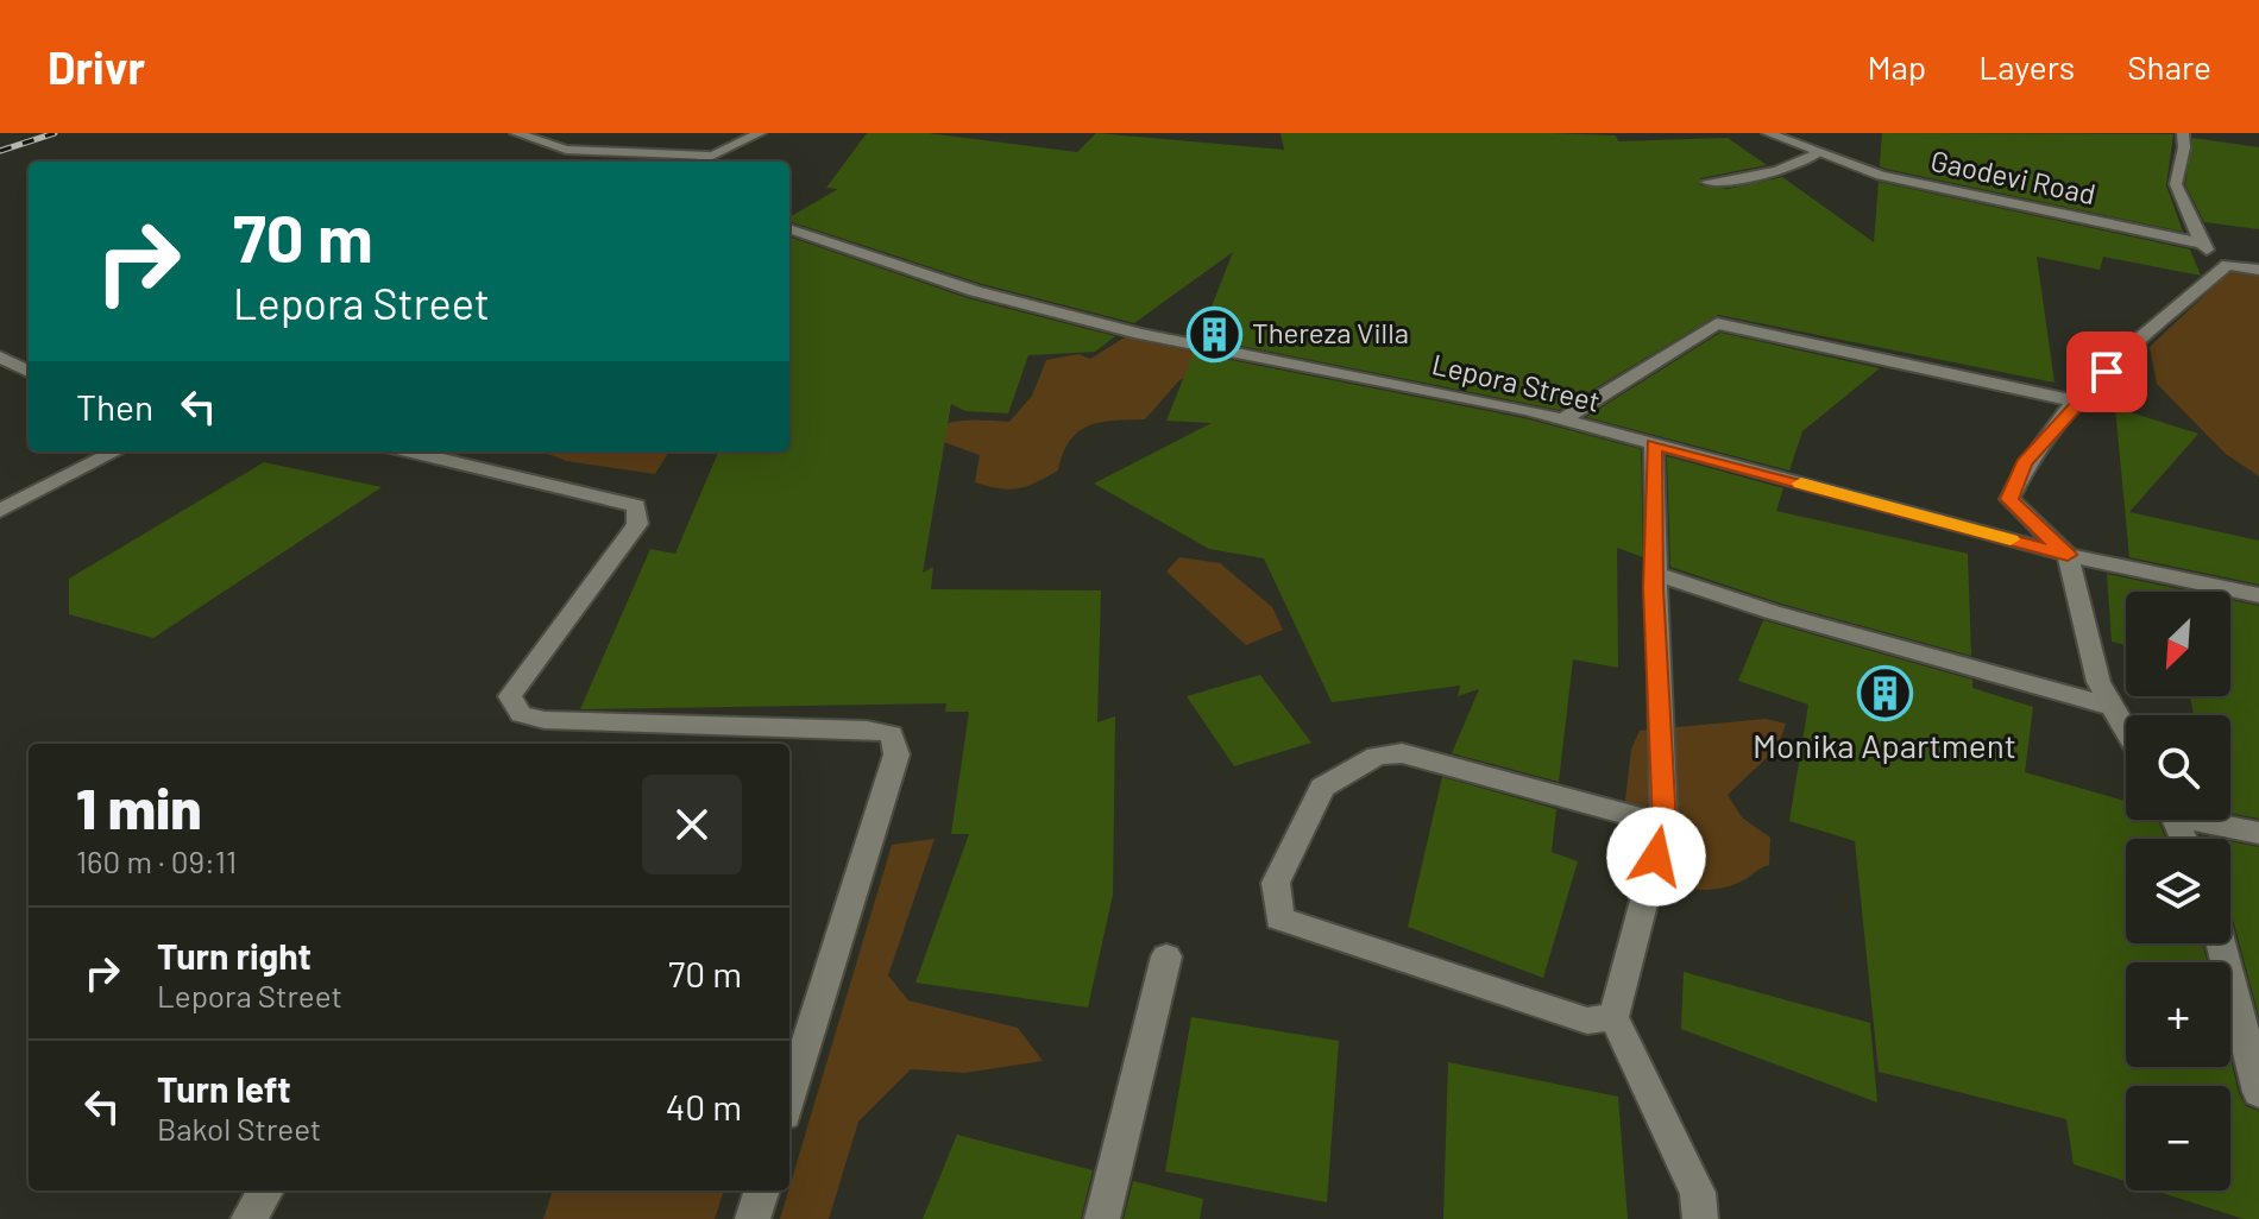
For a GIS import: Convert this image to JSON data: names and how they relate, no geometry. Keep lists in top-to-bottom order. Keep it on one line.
{"streets":{"street":["Gaodevi Road","Lepora Street"]},"places":{"building":["Thereza Villa","Monika Apartment"]},"north":"bottom left","page":{"header":"Drivr","nav":["Map","Layers","Share"],"turn":["70 m","Lepora Street"],"then":"Then","map_buttons":["+","−"],"heading":["1 min","160 m · 09:11"],"list":[{"name":"Turn right","note":"Lepora Street","value":"70 m"},{"name":"Turn left","note":"Bakol Street","value":"40 m"}]}}
